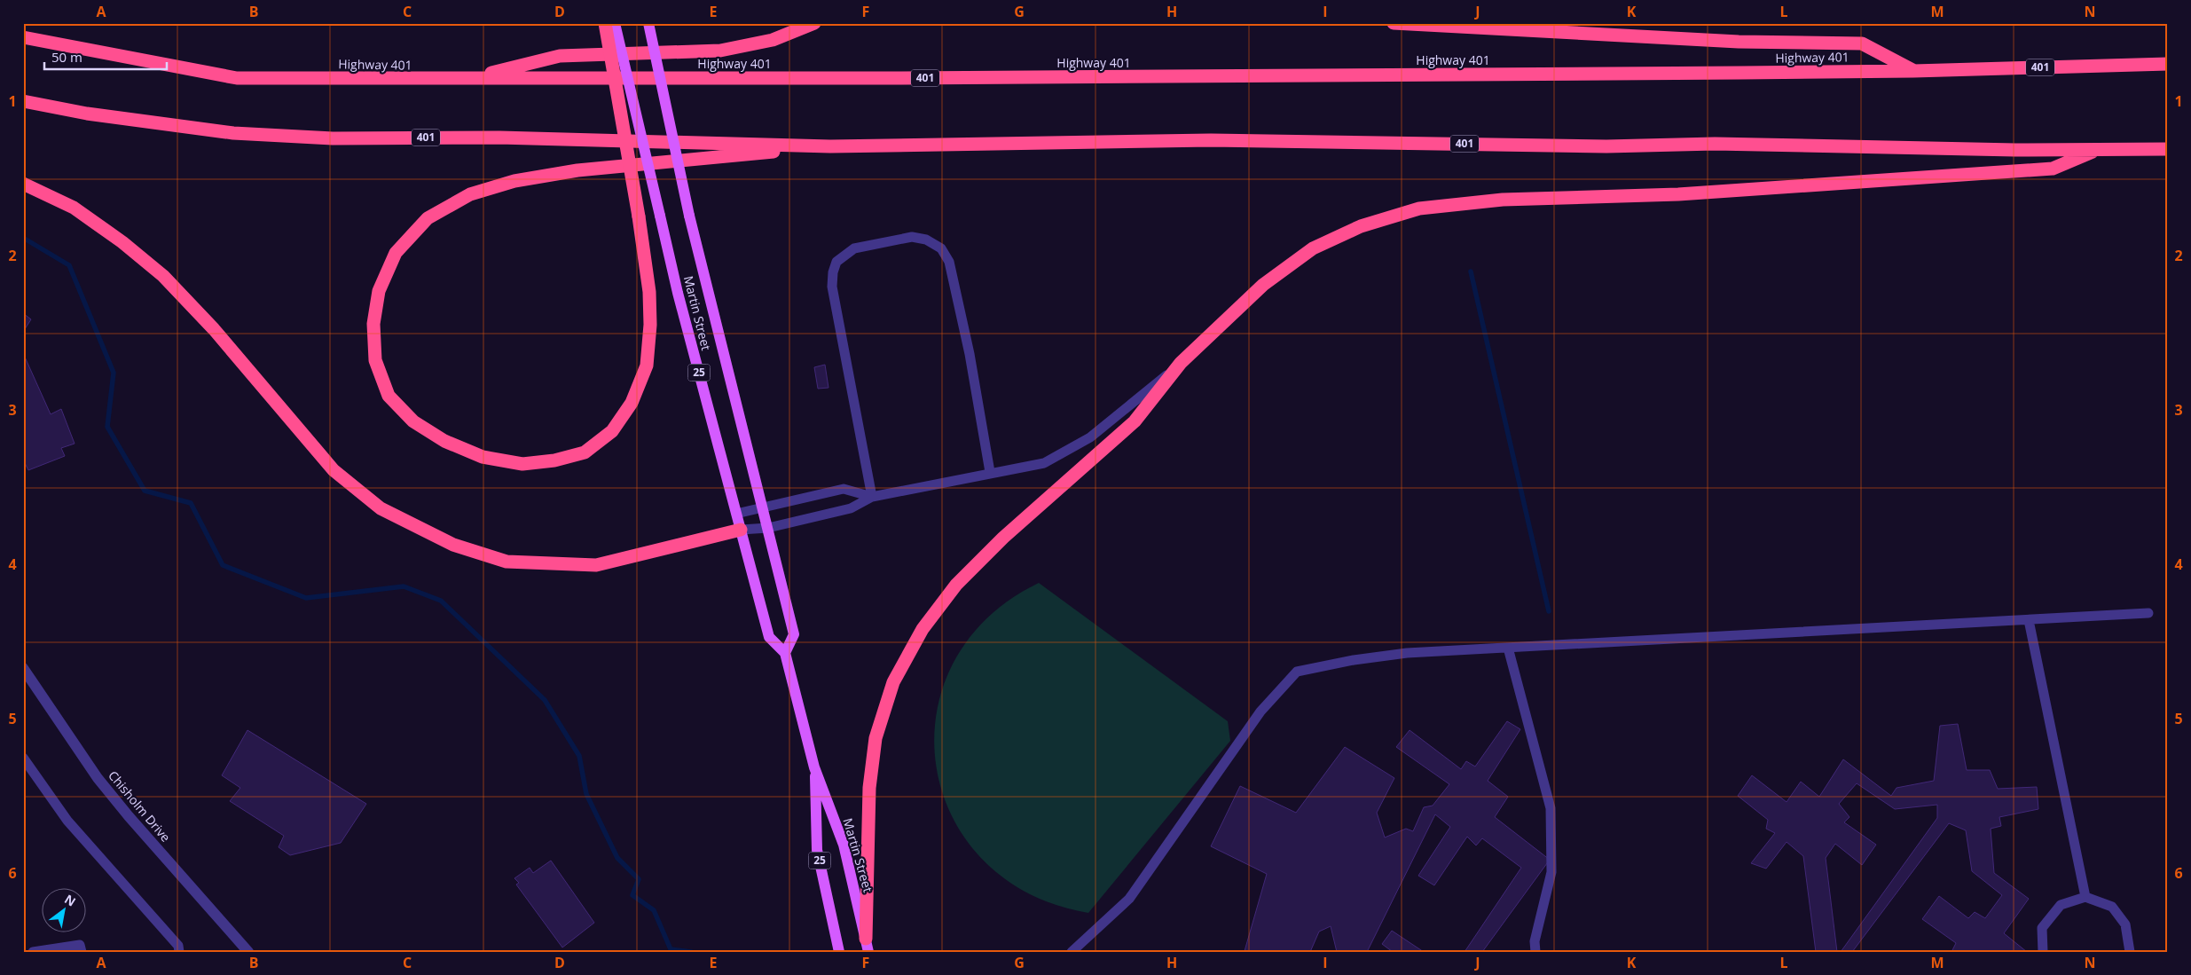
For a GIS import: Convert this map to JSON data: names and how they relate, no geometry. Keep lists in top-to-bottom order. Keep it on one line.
{"streets":{"highway":["Highway 401","401"],"main road":["Martin Street","25"],"street":["Chisholm Drive"]},"scale_bar":"50 m","north":"top right","grid":{"columns":["A","B","C","D","E","F","G","H","I","J","K","L","M","N"],"rows":["1","2","3","4","5","6"]}}
